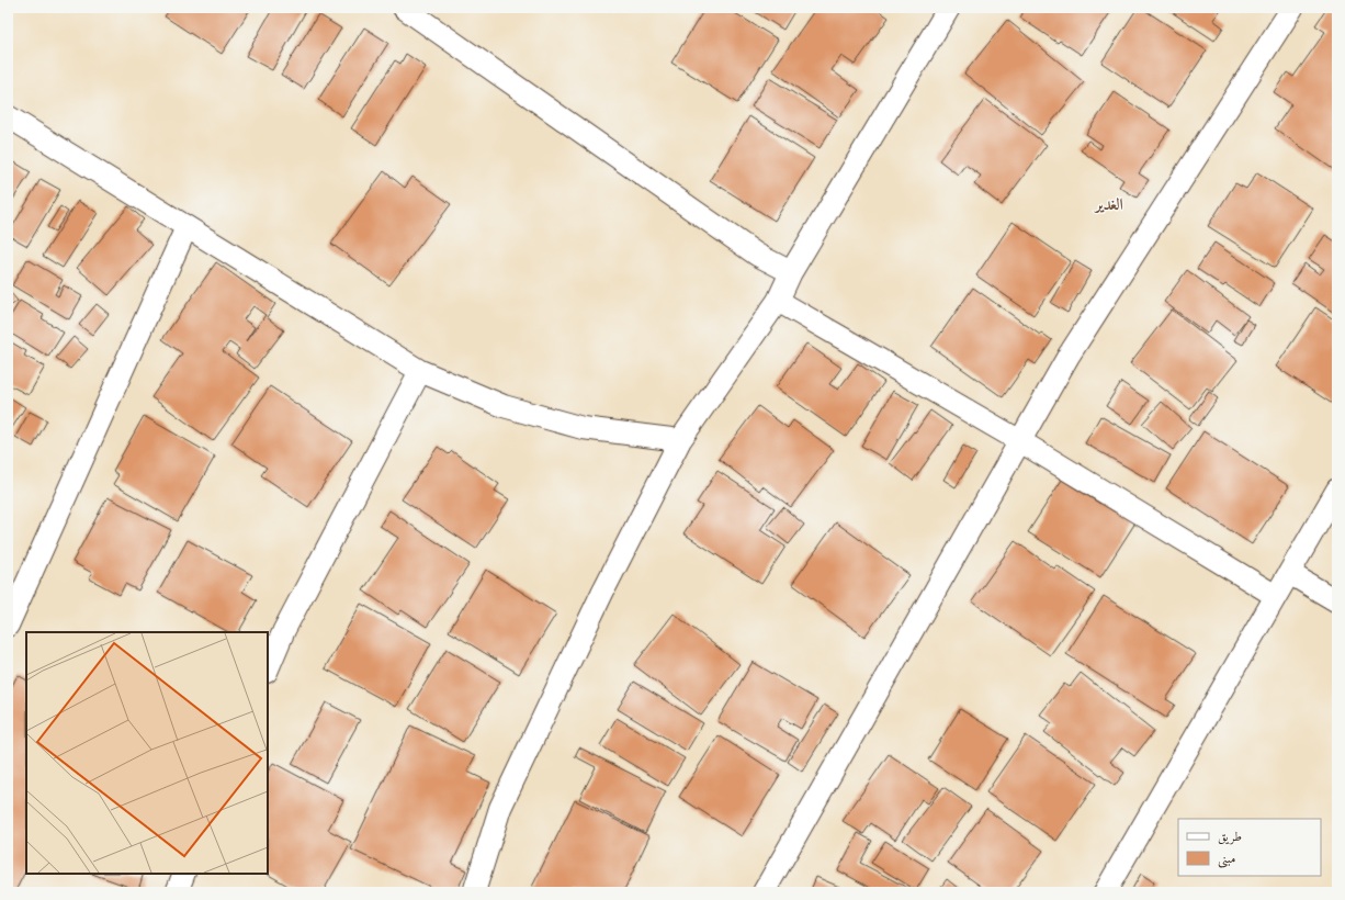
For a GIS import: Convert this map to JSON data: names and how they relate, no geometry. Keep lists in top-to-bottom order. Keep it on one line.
{"districts":["الغدير"],"legend":["طريق","مبنى"]}
